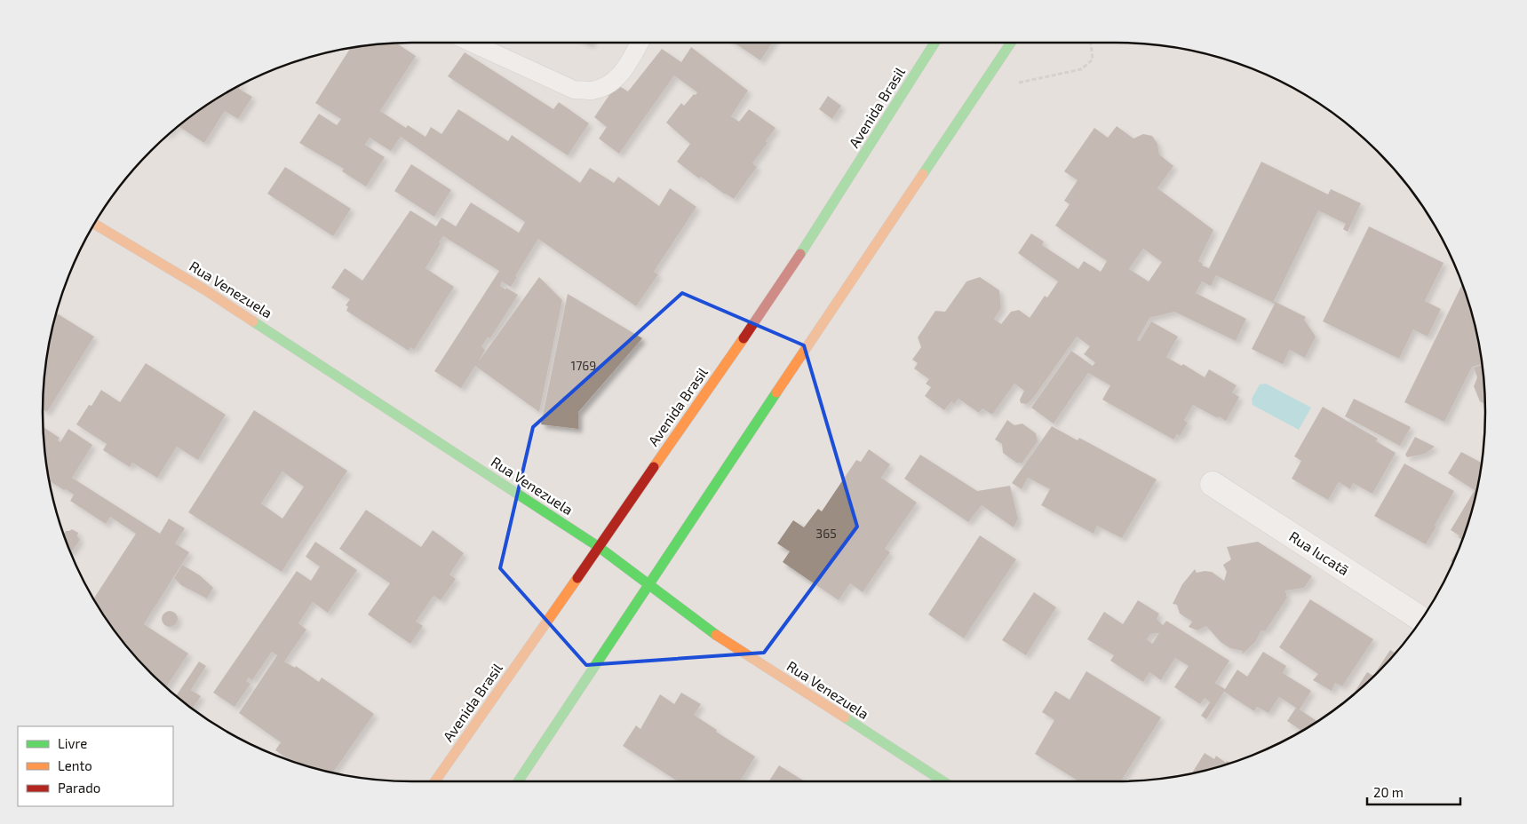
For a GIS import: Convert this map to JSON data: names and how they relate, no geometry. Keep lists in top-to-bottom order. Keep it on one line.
{"streets":{"main road":["Avenida Brasil","Rua Venezuela"],"street":["Rua Iucatã"]},"crossings":[["Avenida Brasil","Rua Venezuela"]],"house_numbers":["1769","365"],"legend":["Livre","Lento","Parado"],"scale_bar":"20 m"}
